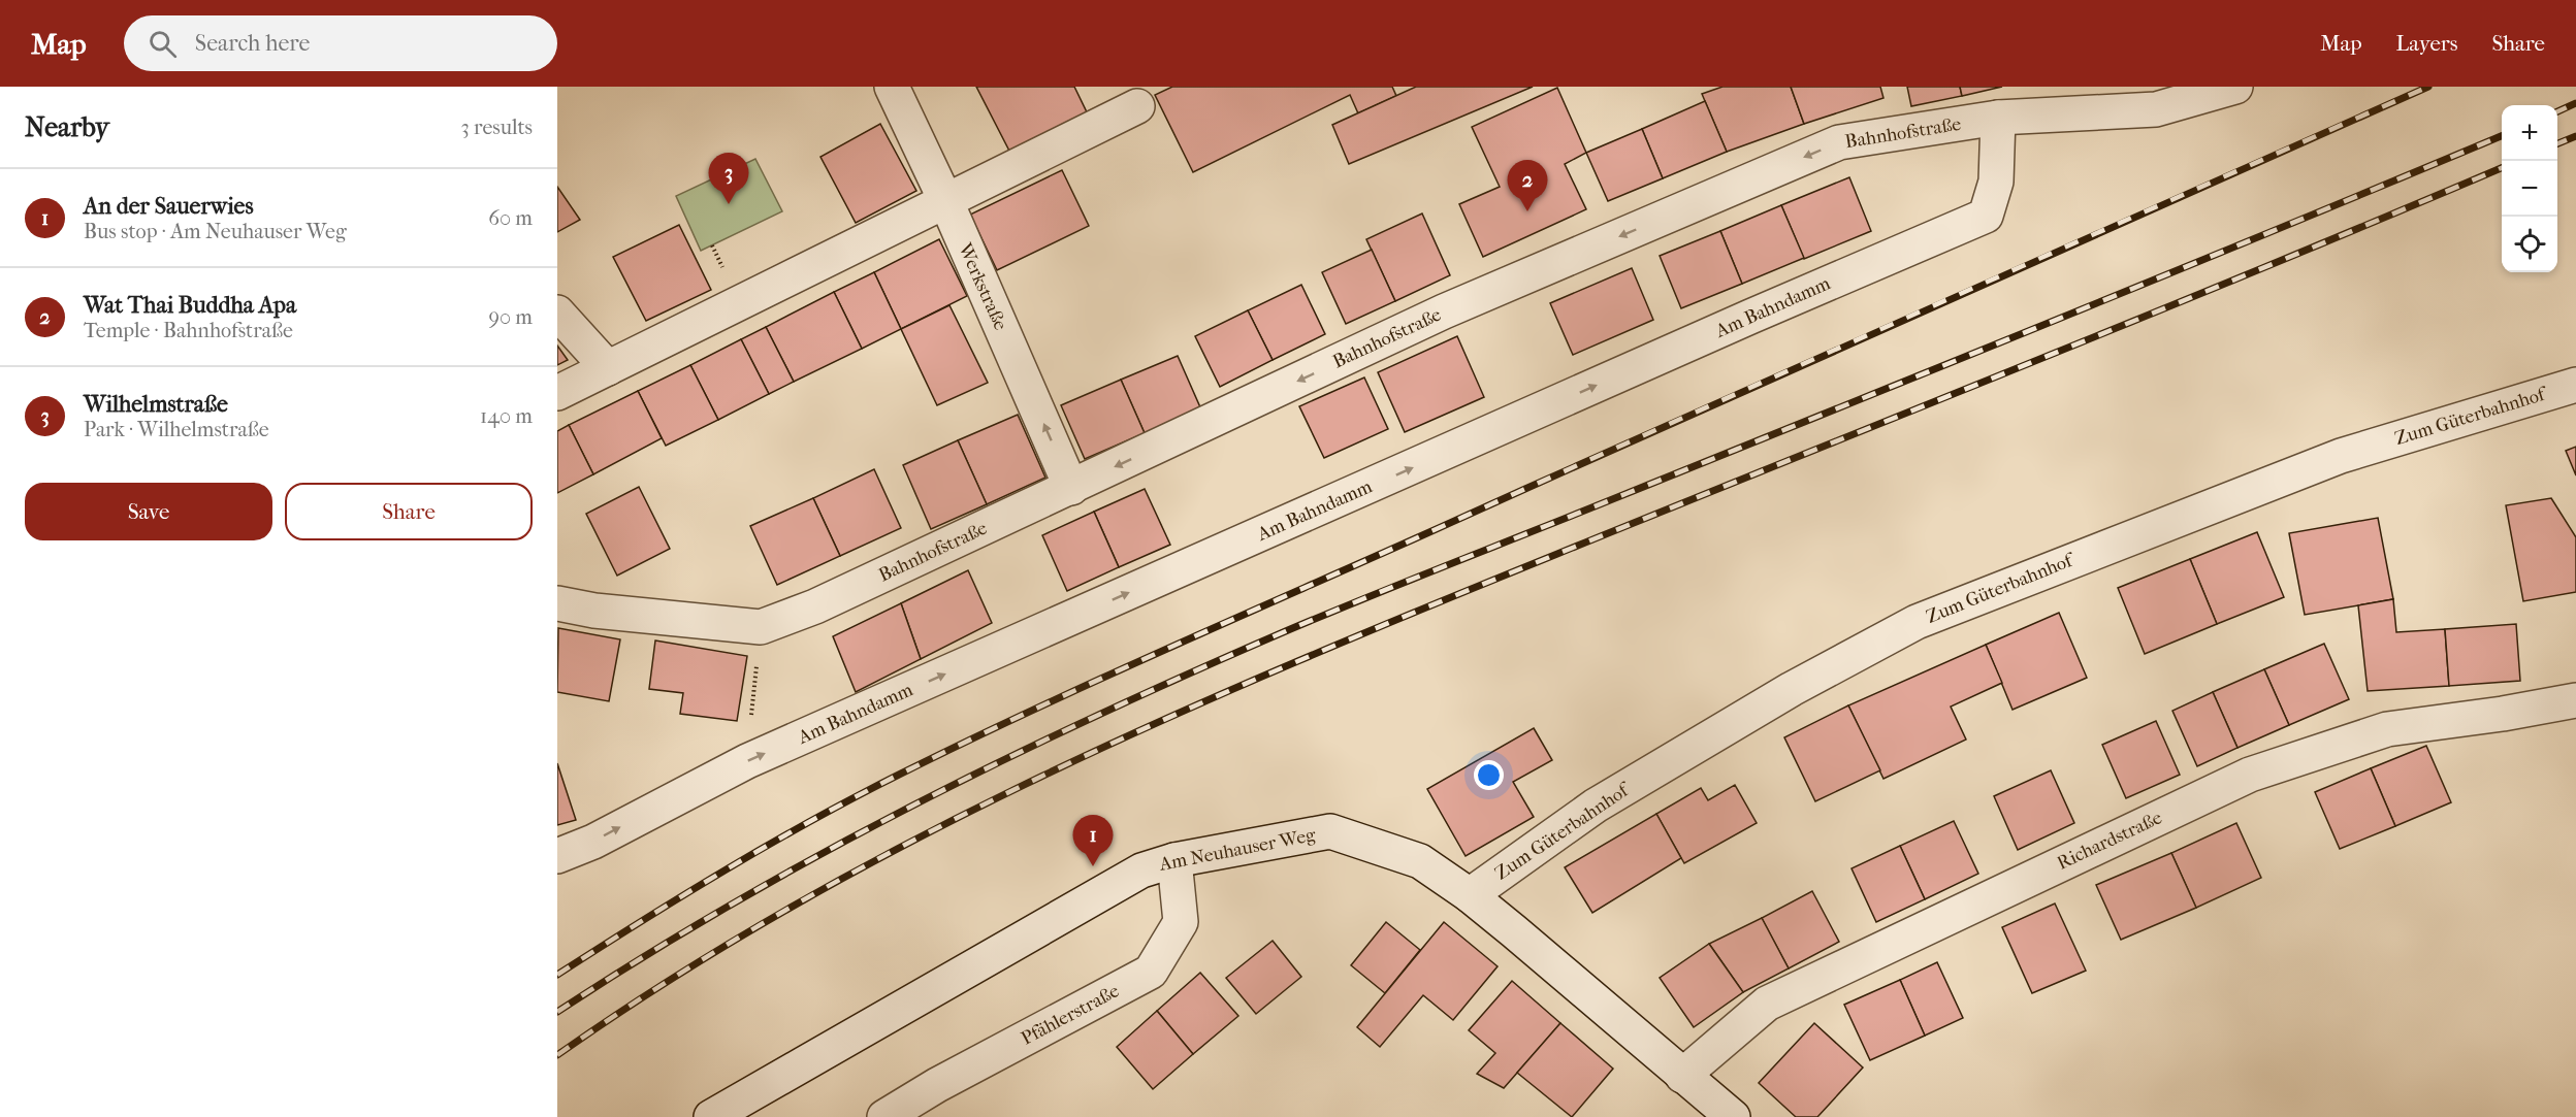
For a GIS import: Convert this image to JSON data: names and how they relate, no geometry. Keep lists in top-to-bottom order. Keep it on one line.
{"streets":{"street":["Bahnhofstraße","Werkstraße","Am Bahndamm","Zum Güterbahnhof","Richardstraße","Am Neuhauser Weg","Pfählerstraße"]},"crossings":[["Bahnhofstraße","Werkstraße"],["Bahnhofstraße","Am Bahndamm"],["Zum Güterbahnhof","Am Neuhauser Weg"],["Richardstraße","Am Neuhauser Weg"],["Am Neuhauser Weg","Pfählerstraße"]],"one_way":["Bahnhofstraße","Werkstraße","Am Bahndamm"],"page":{"header":"Map","search":"Search here","nav":["Map","Layers","Share"],"heading":["Nearby","3 results"],"map_buttons":["+","−"],"pins":["3","2","1"],"list":[{"mark":"1","name":"An der Sauerwies","note":"Bus stop · Am Neuhauser Weg","value":"60 m"},{"mark":"2","name":"Wat Thai Buddha Apa","note":"Temple · Bahnhofstraße","value":"90 m"},{"mark":"3","name":"Wilhelmstraße","note":"Park · Wilhelmstraße","value":"140 m"}],"buttons":["Save","Share"]}}
